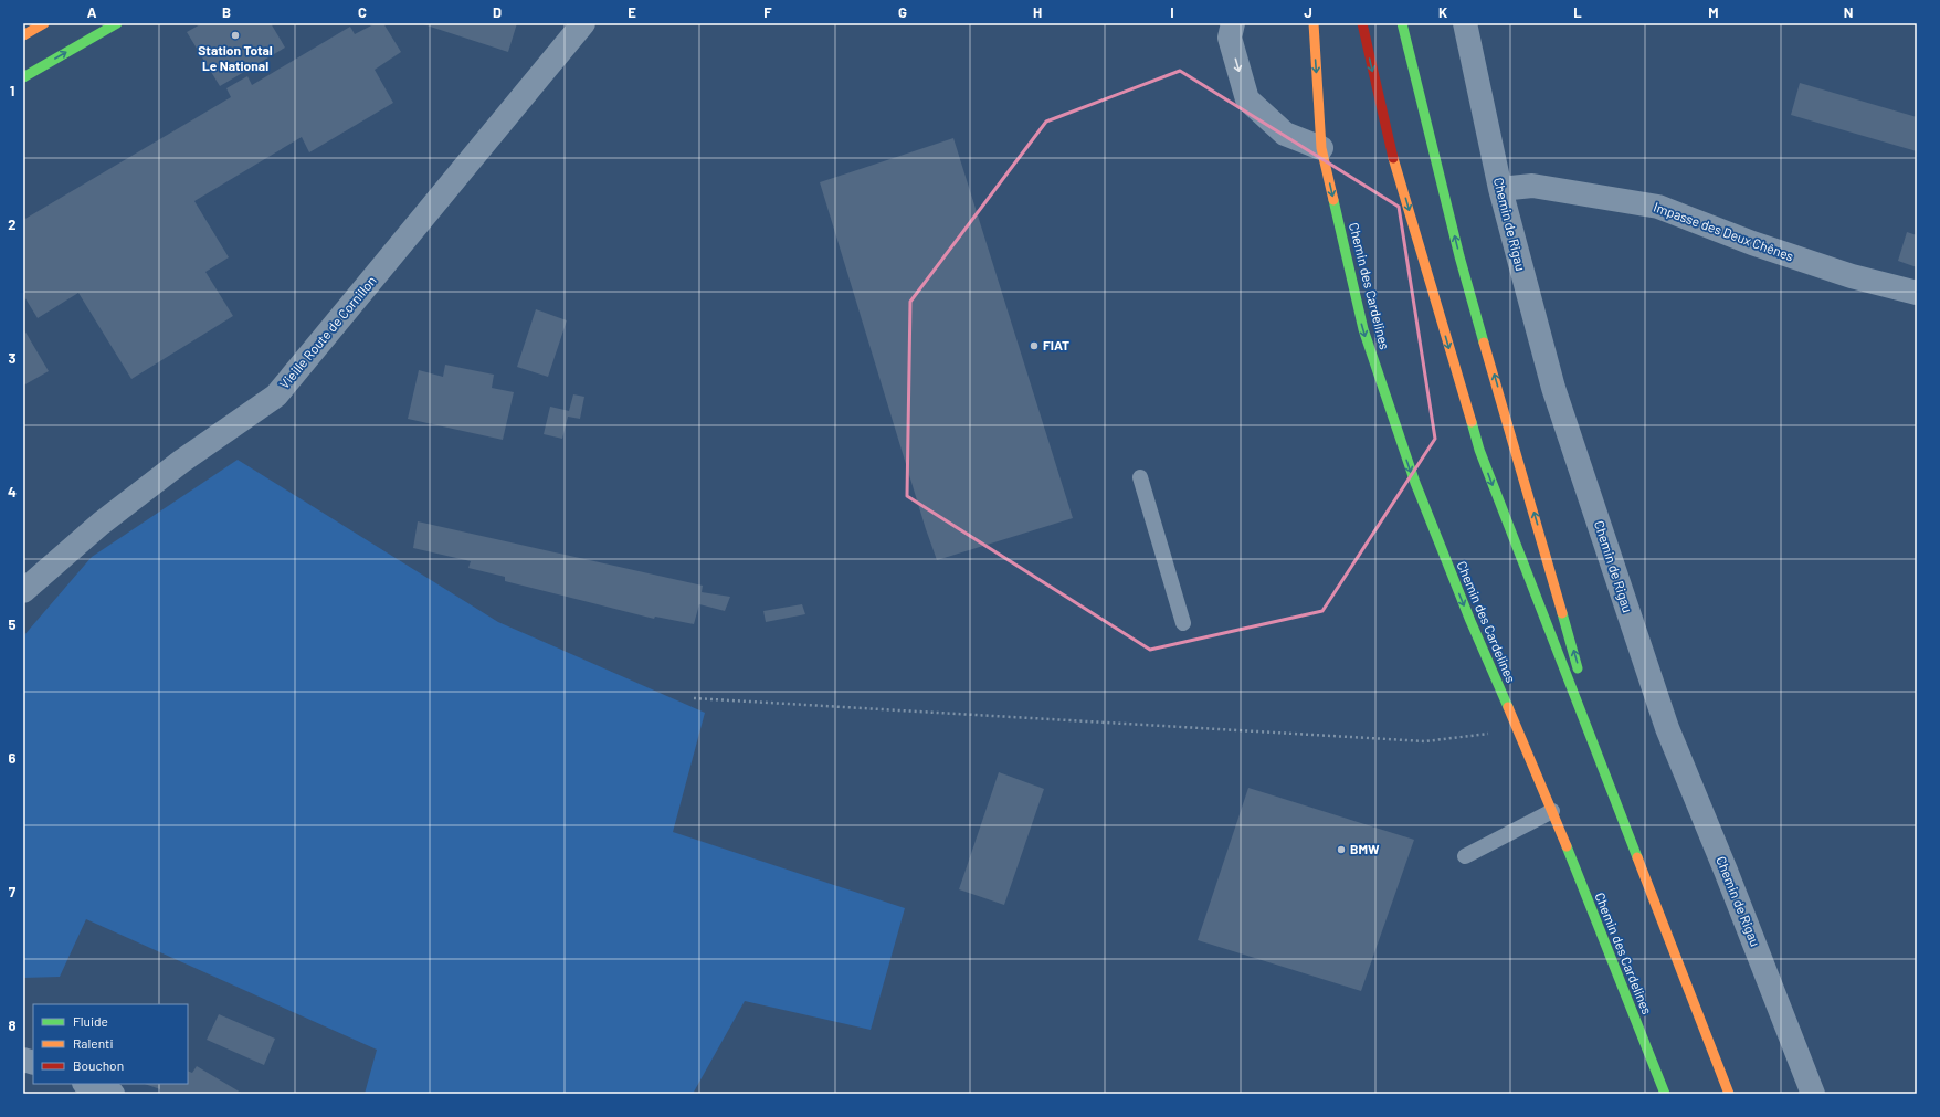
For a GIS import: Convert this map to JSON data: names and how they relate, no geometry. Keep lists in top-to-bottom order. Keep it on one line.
{"streets":{"main road":["Chemin des Cardelines"],"street":["Chemin de Rigau","Impasse des Deux Chênes","Vieille Route de Cornillon"]},"crossings":[["Chemin de Rigau","Impasse des Deux Chênes"]],"places":["Station Total Le National","FIAT","BMW"],"legend":["Fluide","Ralenti","Bouchon"],"grid":{"columns":["A","B","C","D","E","F","G","H","I","J","K","L","M","N"],"rows":["1","2","3","4","5","6","7","8"]}}
